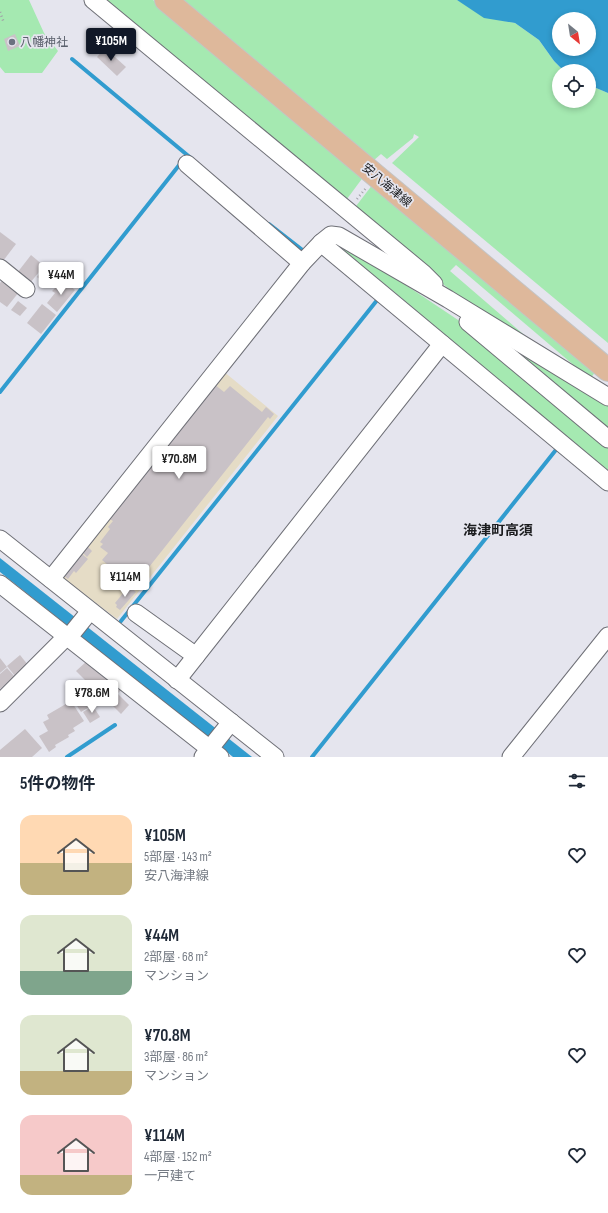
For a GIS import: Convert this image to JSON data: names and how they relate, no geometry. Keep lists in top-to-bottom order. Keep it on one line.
{"streets":{"main road":["安八海津線"]},"districts":["海津町高須"],"places":["八幡神社"],"north":"bottom right","page":{"price":["¥105M","¥44M","¥70.8M","¥114M","¥78.6M"],"heading":"5件の物件","list":[{"name":"¥105M","note":"5部屋 · 143 m² · 安八海津線"},{"name":"¥44M","note":"2部屋 · 68 m² · マンション"},{"name":"¥70.8M","note":"3部屋 · 86 m² · マンション"},{"name":"¥114M","note":"4部屋 · 152 m² · 一戸建て"}]}}
